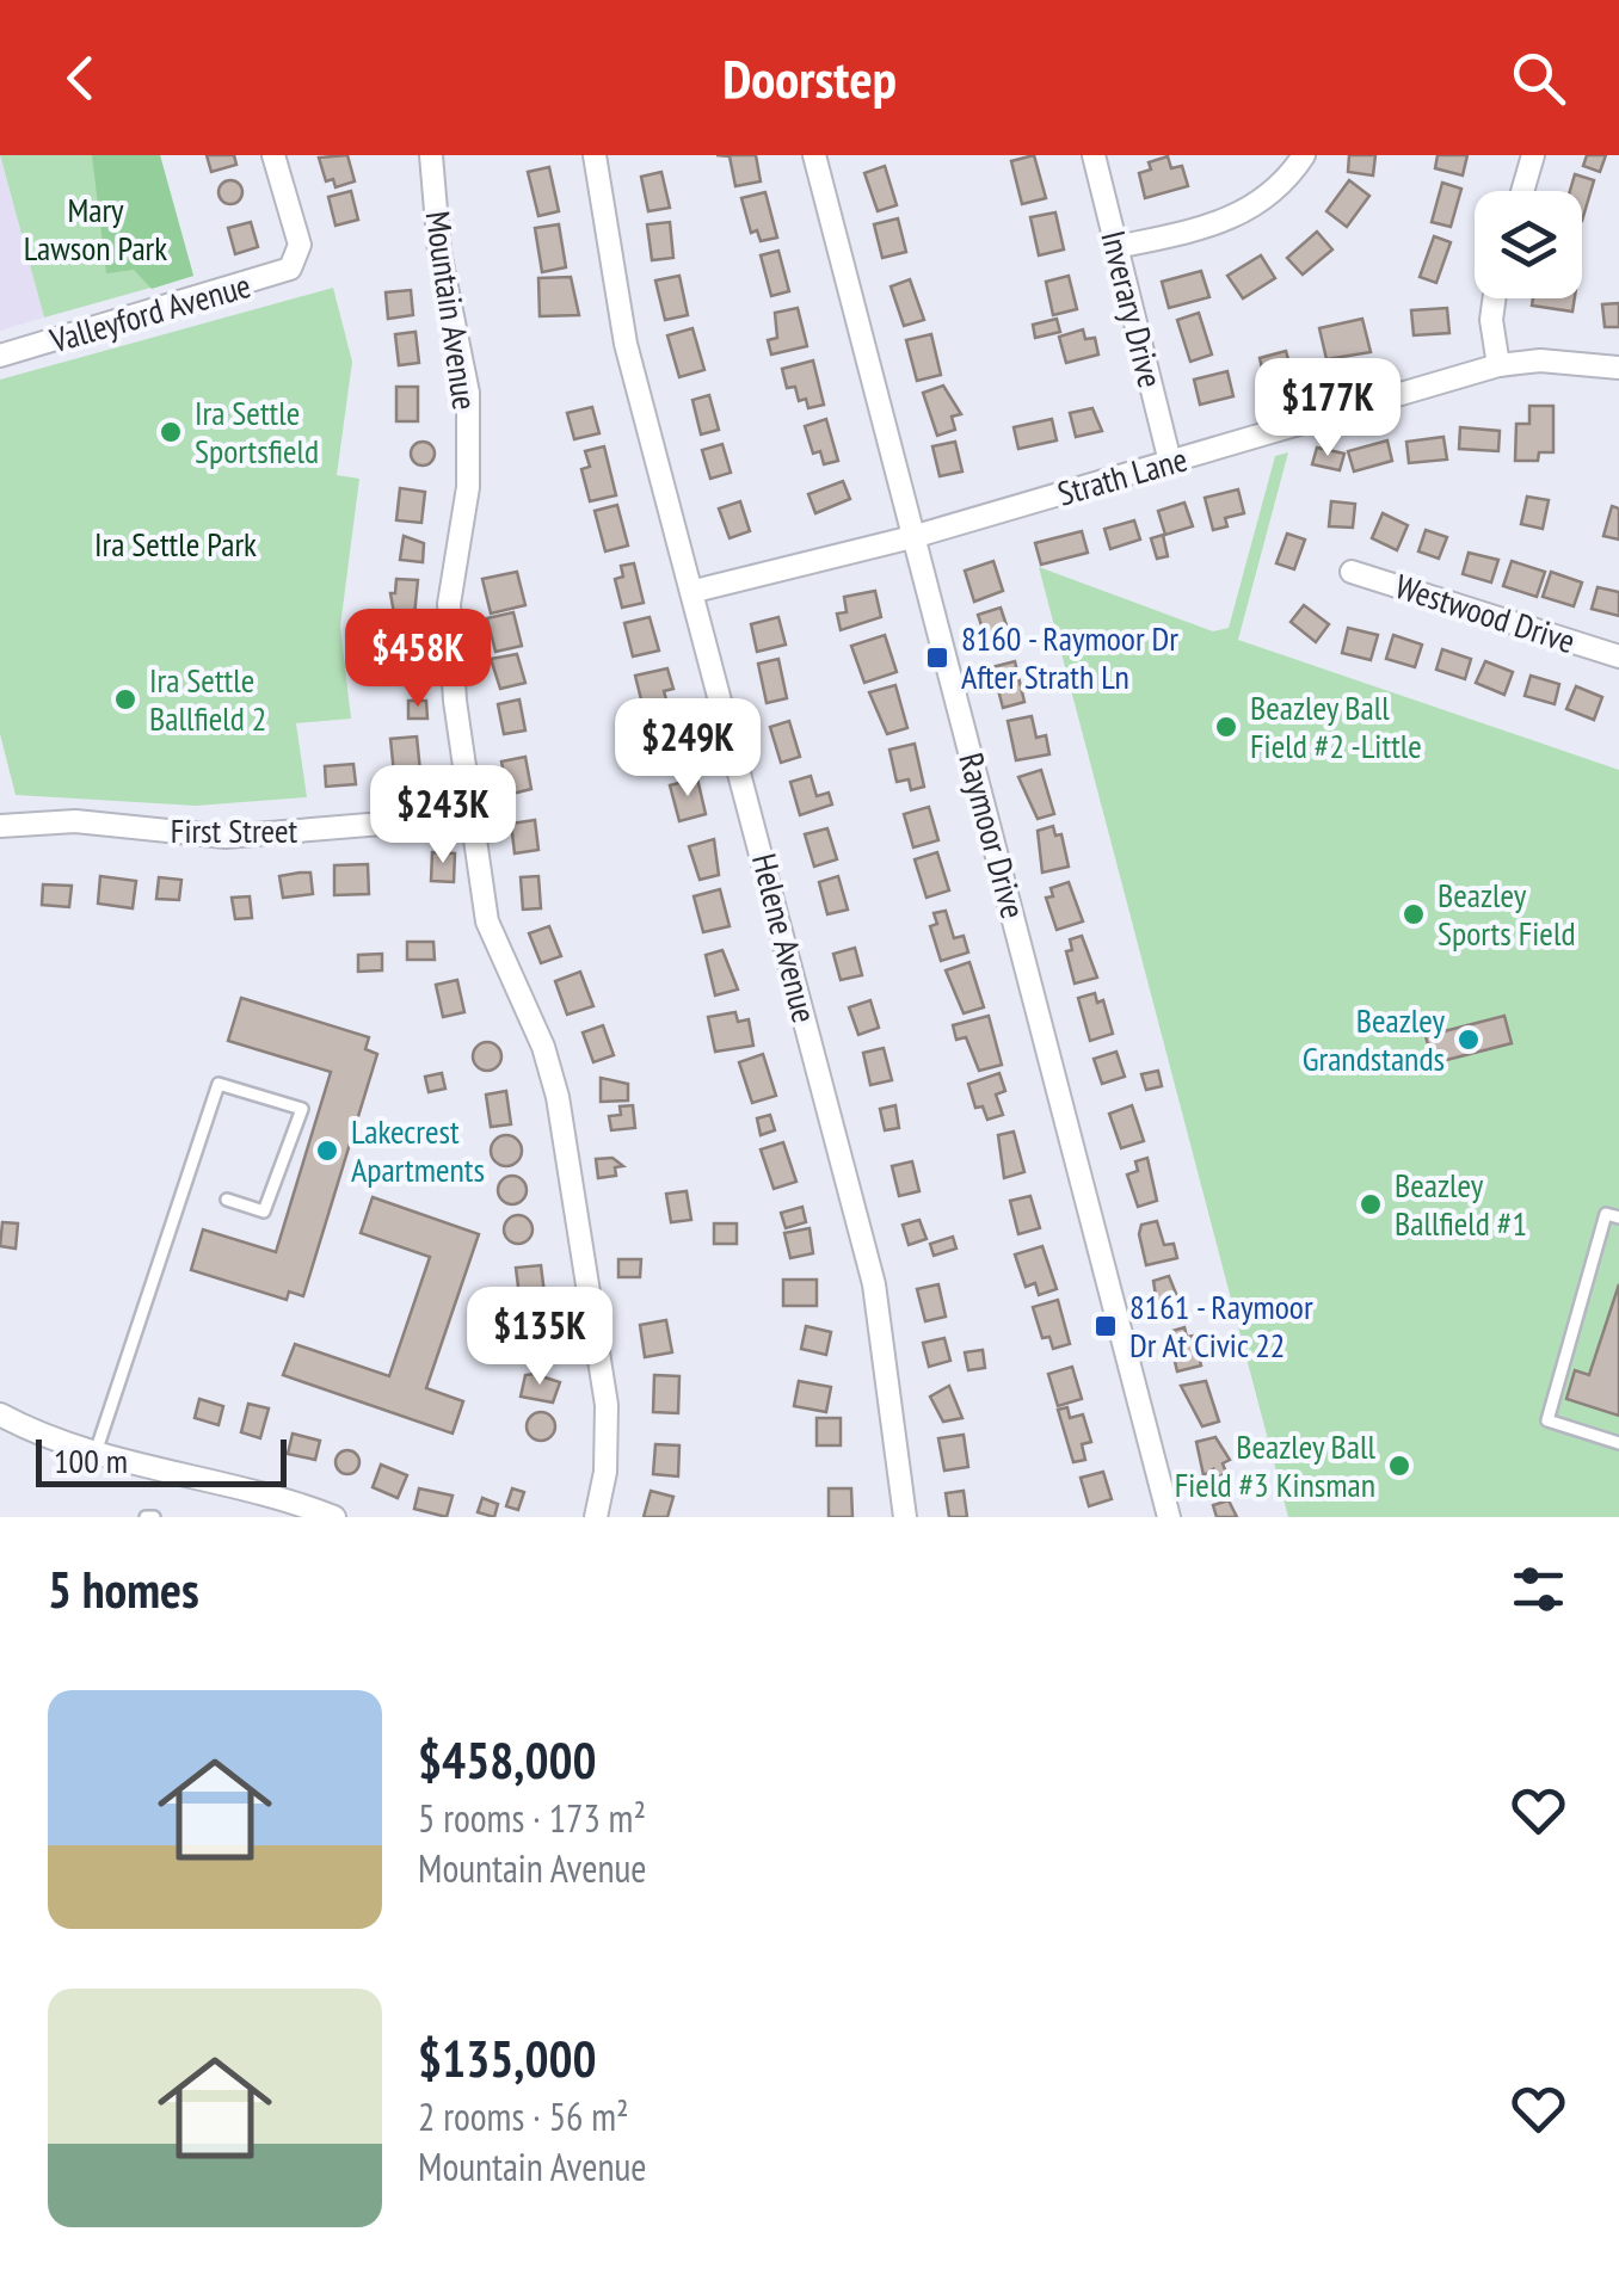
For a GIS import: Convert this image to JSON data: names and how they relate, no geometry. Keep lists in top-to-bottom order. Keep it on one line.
{"streets":{"street":["Inverary Drive","Mountain Avenue","Valleyford Avenue","Strath Lane","Westwood Drive","First Street","Raymoor Drive","Helene Avenue"]},"crossings":[["Inverary Drive","Strath Lane"],["Mountain Avenue","First Street"],["Strath Lane","Raymoor Drive"],["Strath Lane","Helene Avenue"]],"parks":["Mary Lawson Park","Ira Settle Park"],"places":{"other":["Ira Settle Sportsfield","Ira Settle Ballfield 2","Beazley Ball Field #2 -Little","Beazley Sports Field","Beazley Grandstands","Lakecrest Apartments","Beazley Ballfield #1","Beazley Ball Field #3 Kinsman"],"transit":["8160 - Raymoor Dr After Strath Ln","8161 - Raymoor Dr At Civic 22"]},"scale_bar":"100 m","page":{"header":"Doorstep","price":["$177K","$458K","$249K","$243K","$135K"],"scale":"100 m","heading":"5 homes","list":[{"name":"$458,000","note":"5 rooms · 173 m² · Mountain Avenue"},{"name":"$135,000","note":"2 rooms · 56 m² · Mountain Avenue"}]}}
